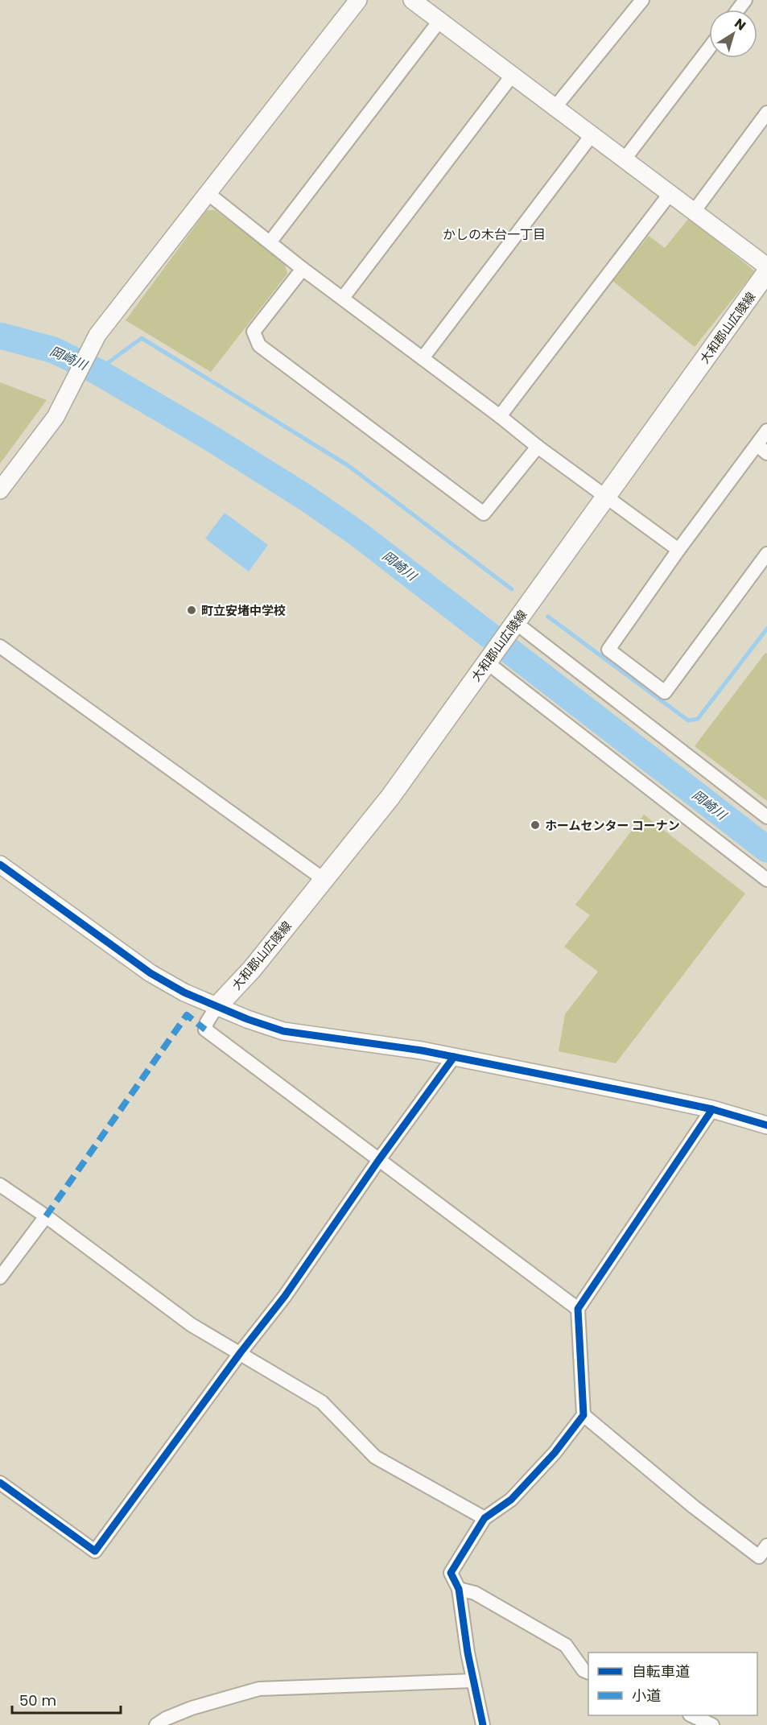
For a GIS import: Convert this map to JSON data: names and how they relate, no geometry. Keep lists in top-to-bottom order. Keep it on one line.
{"streets":{"main road":["大和郡山広陵線"]},"districts":["かしの木台一丁目"],"water":["岡崎川"],"places":["町立安堵中学校","ホームセンター コーナン"],"legend":["自転車道","小道"],"scale_bar":"50 m","north":"top right"}
